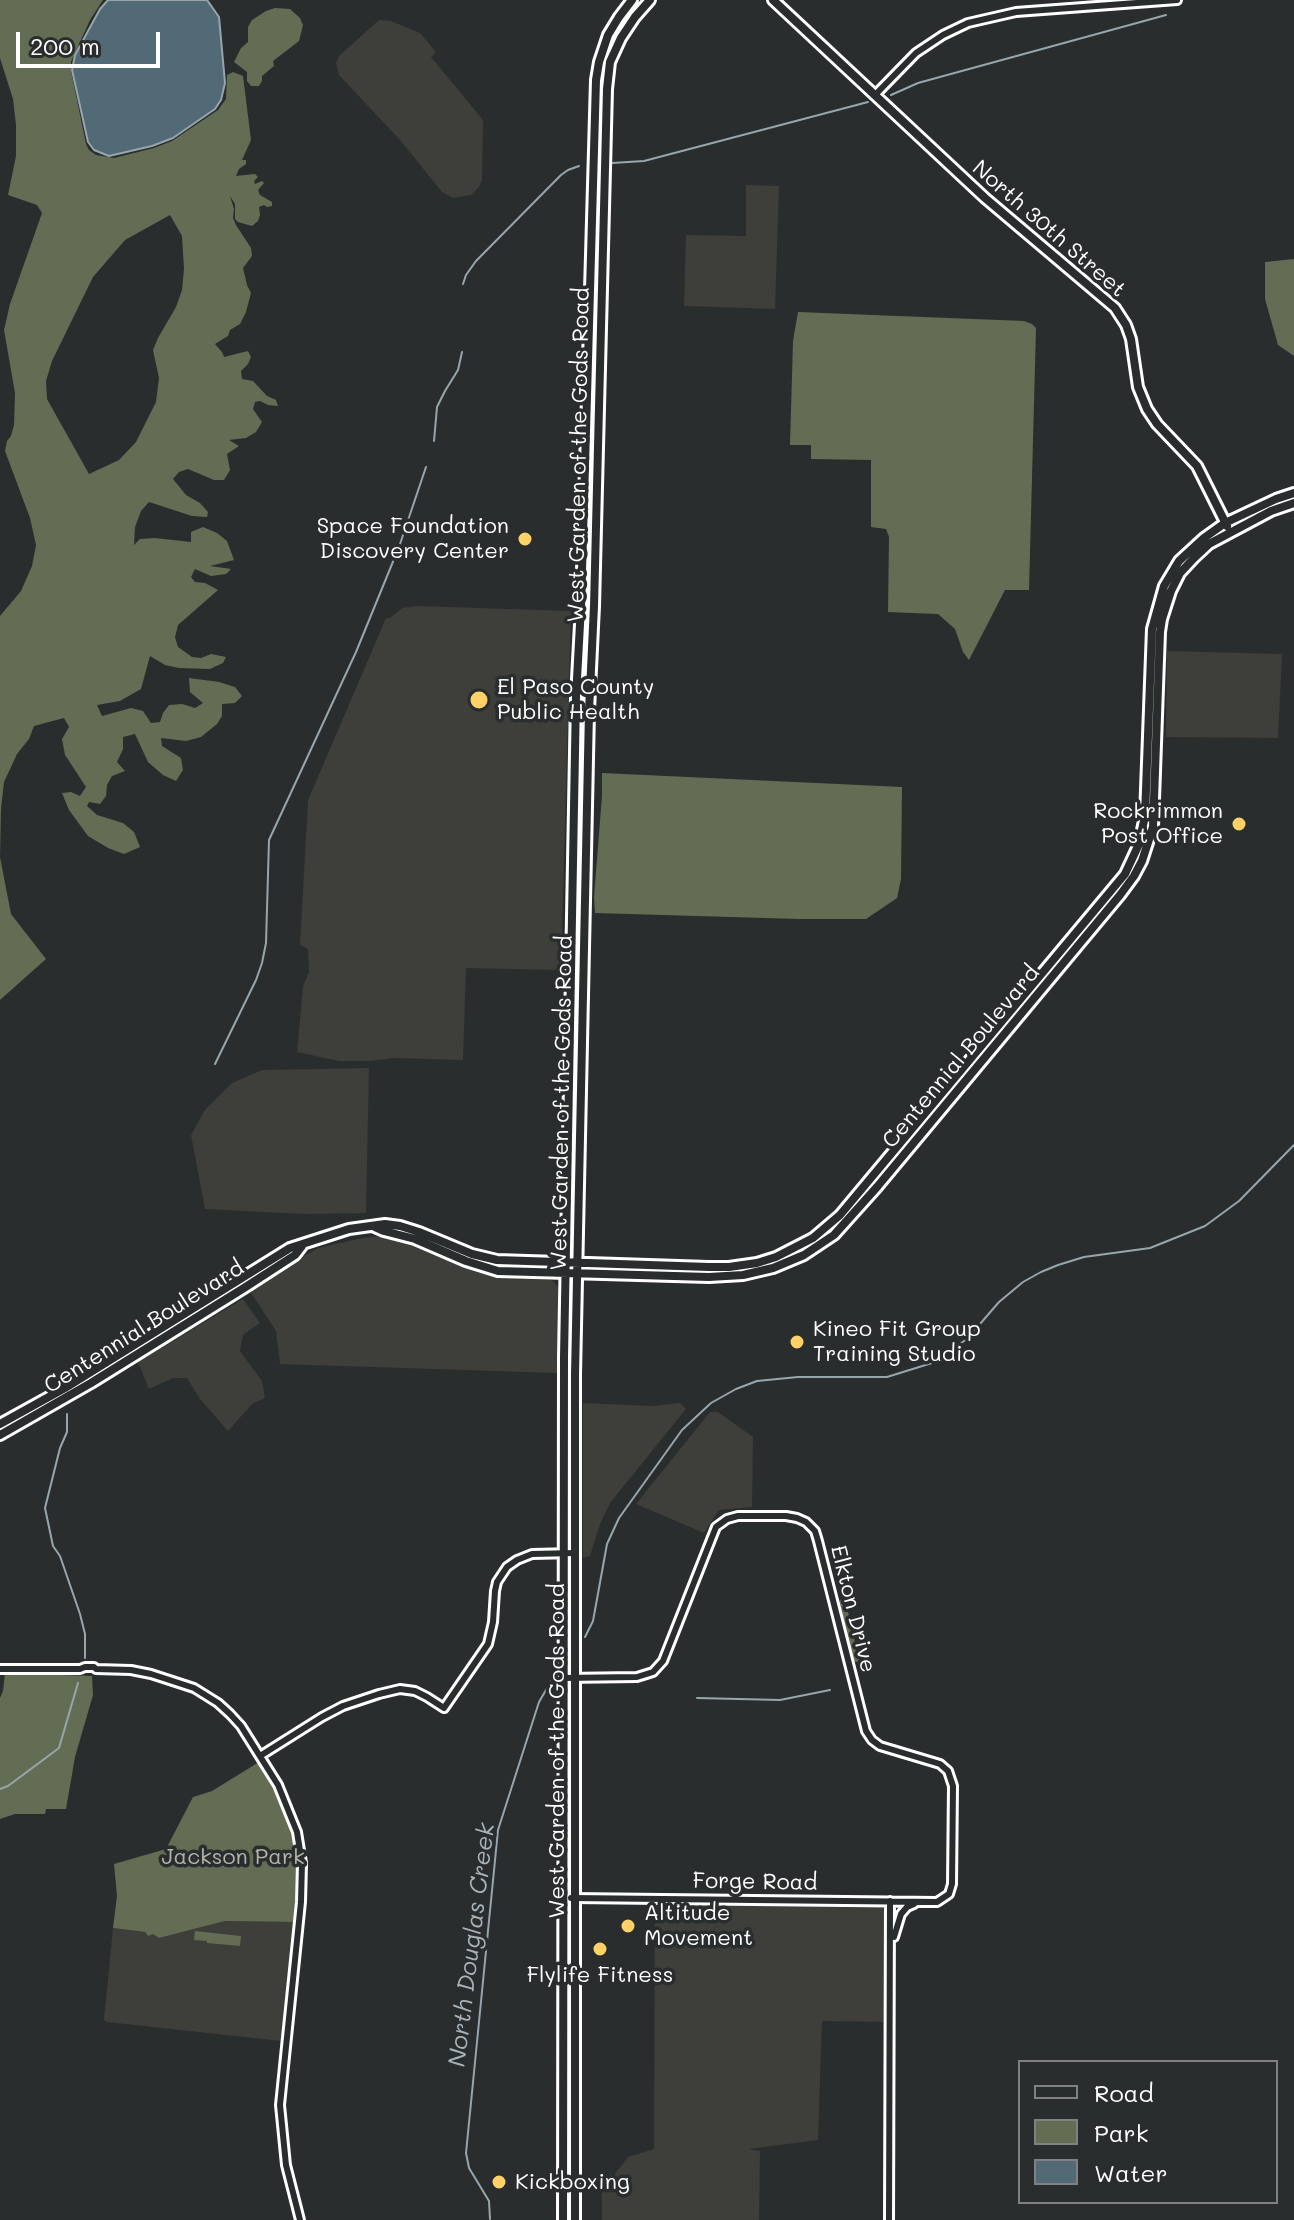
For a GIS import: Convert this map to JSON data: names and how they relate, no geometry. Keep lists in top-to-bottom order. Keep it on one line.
{"streets":{"main road":["North 30th Street","West Garden of the Gods Road","Centennial Boulevard"],"street":["Elkton Drive","Forge Road"]},"crossings":[["North 30th Street","Centennial Boulevard"],["West Garden of the Gods Road","Centennial Boulevard"],["West Garden of the Gods Road","Elkton Drive"],["West Garden of the Gods Road","Forge Road"],["Elkton Drive","Forge Road"]],"water":["North Douglas Creek"],"parks":["Jackson Park"],"places":["Space Foundation Discovery Center","El Paso County Public Health","Rockrimmon Post Office","Kineo Fit Group Training Studio","Altitude Movement","Flylife Fitness","Kickboxing"],"legend":["Road","Park","Water"],"scale_bar":"200 m"}
